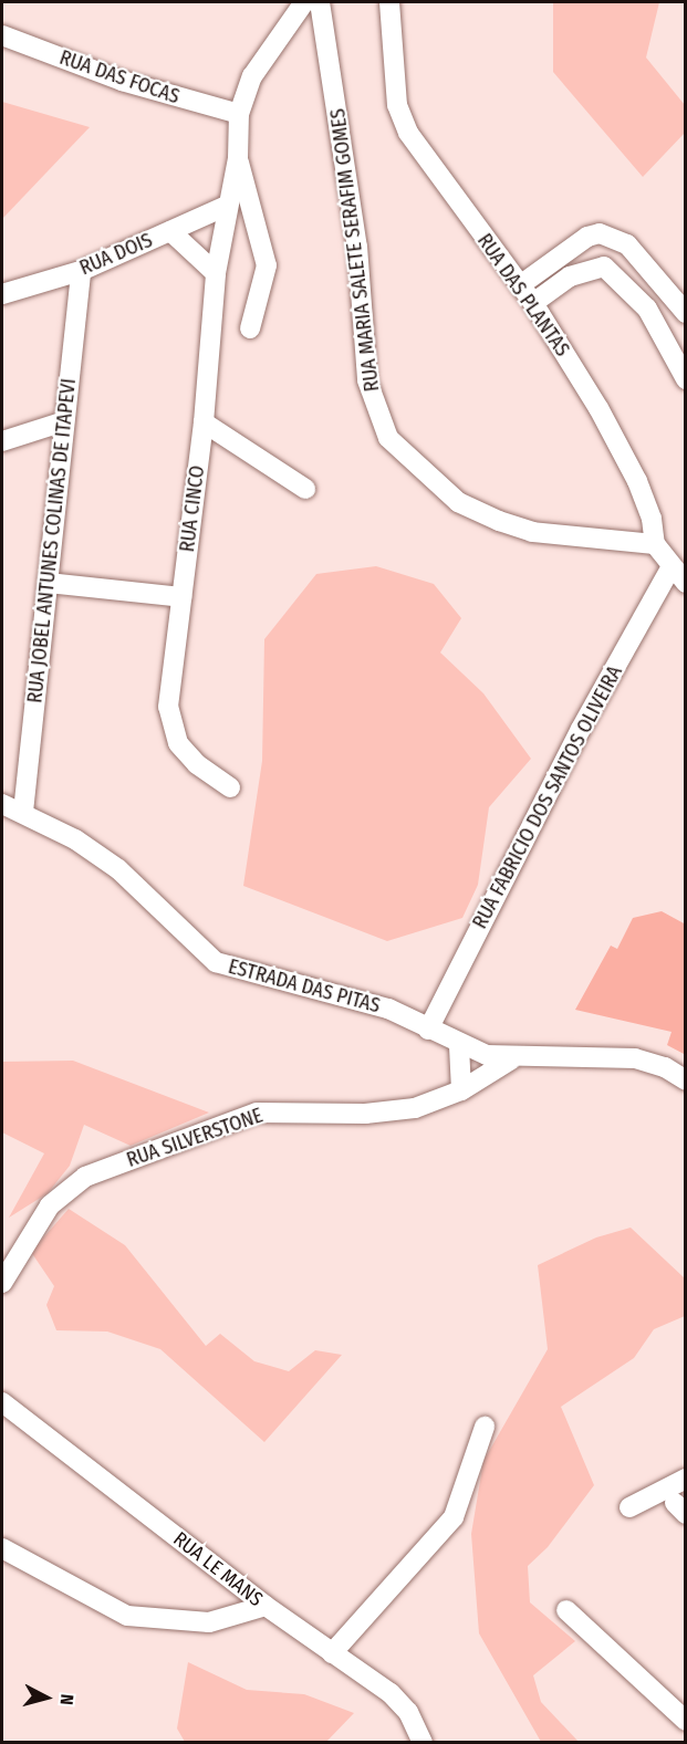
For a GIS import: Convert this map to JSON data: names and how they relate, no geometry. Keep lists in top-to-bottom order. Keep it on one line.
{"streets":{"street":["RUA DAS FOCAS","RUA MARIA SALETE SERAFIM GOMES","RUA DOIS","RUA DAS PLANTAS","RUA CINCO","RUA JOBEL ANTUNES COLINAS DE ITAPEVI","RUA FABRICIO DOS SANTOS OLIVEIRA","ESTRADA DAS PITAS","RUA SILVERSTONE","RUA LE MANS"]},"crossings":[["RUA MARIA SALETE SERAFIM GOMES","RUA DAS PLANTAS"],["RUA DOIS","RUA CINCO"],["RUA DOIS","RUA JOBEL ANTUNES COLINAS DE ITAPEVI"],["RUA DAS PLANTAS","RUA FABRICIO DOS SANTOS OLIVEIRA"],["RUA JOBEL ANTUNES COLINAS DE ITAPEVI","ESTRADA DAS PITAS"],["RUA FABRICIO DOS SANTOS OLIVEIRA","ESTRADA DAS PITAS"],["ESTRADA DAS PITAS","RUA SILVERSTONE"]],"north":"right"}
